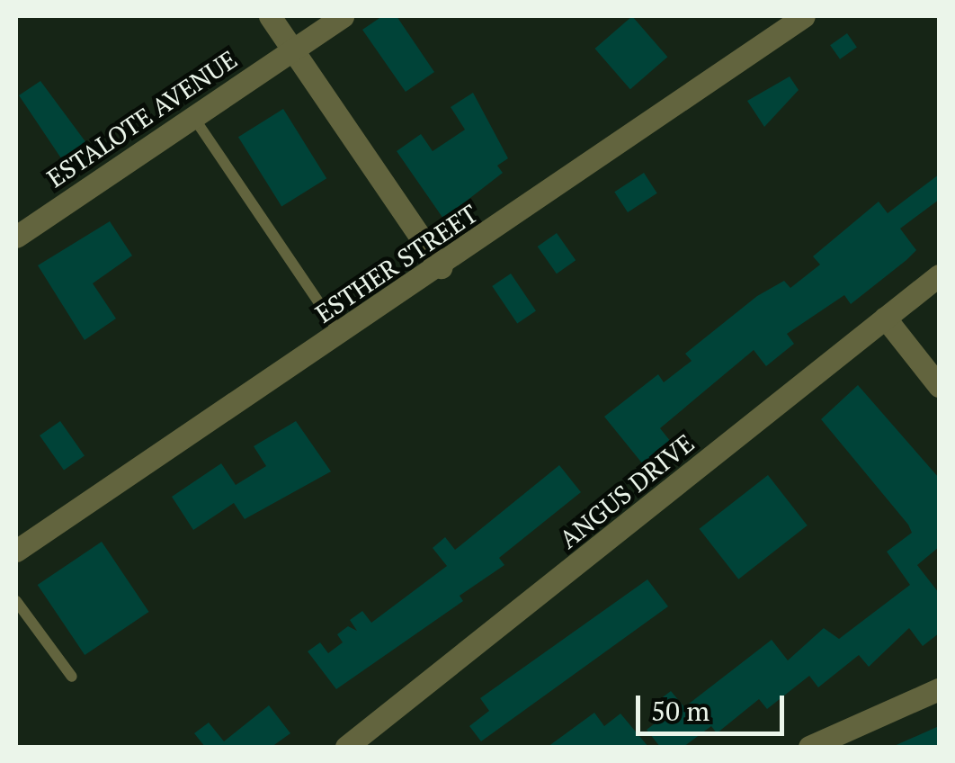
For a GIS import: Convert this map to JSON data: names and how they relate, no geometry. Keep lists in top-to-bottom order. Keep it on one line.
{"streets":{"street":["ESTALOTE AVENUE","ESTHER STREET","ANGUS DRIVE"]},"scale_bar":"50 m"}
